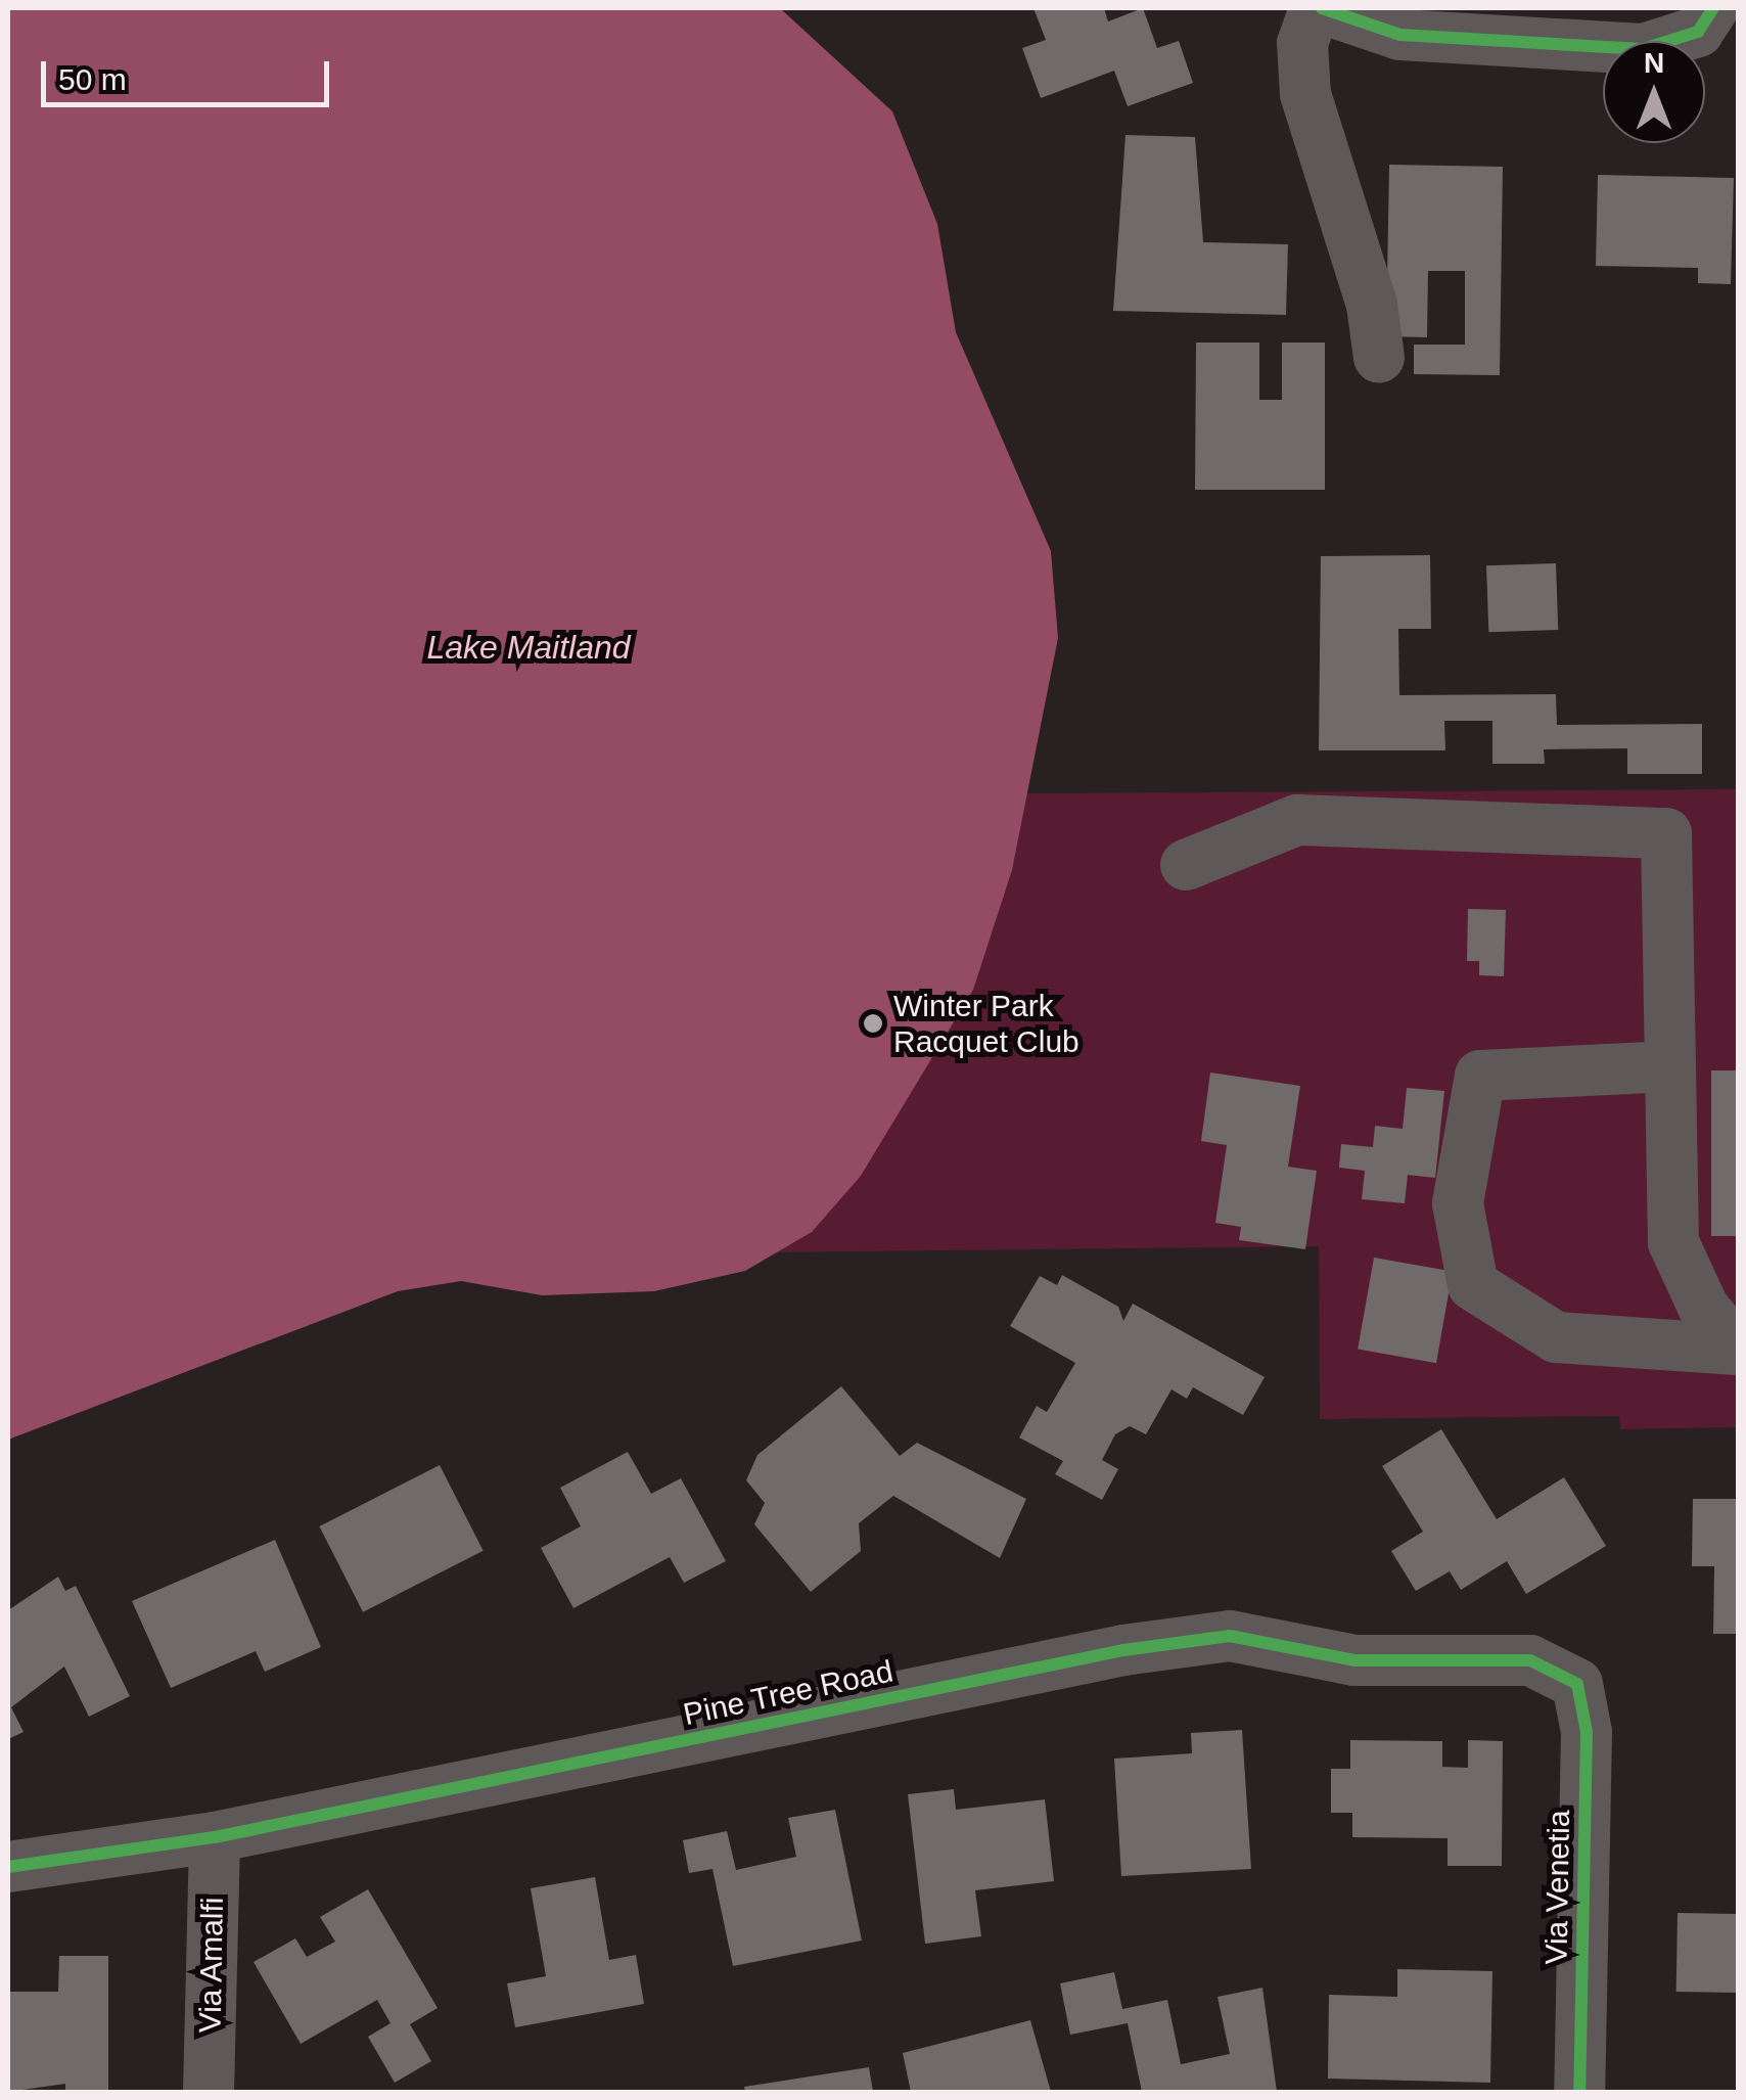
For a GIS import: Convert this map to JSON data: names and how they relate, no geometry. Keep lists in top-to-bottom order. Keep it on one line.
{"streets":{"street":["Pine Tree Road","Via Venetia","Via Amalfi"]},"crossings":[["Pine Tree Road","Via Venetia"],["Pine Tree Road","Via Amalfi"]],"water":["Lake Maitland"],"places":["Winter Park Racquet Club"],"scale_bar":"50 m","north":"top"}
